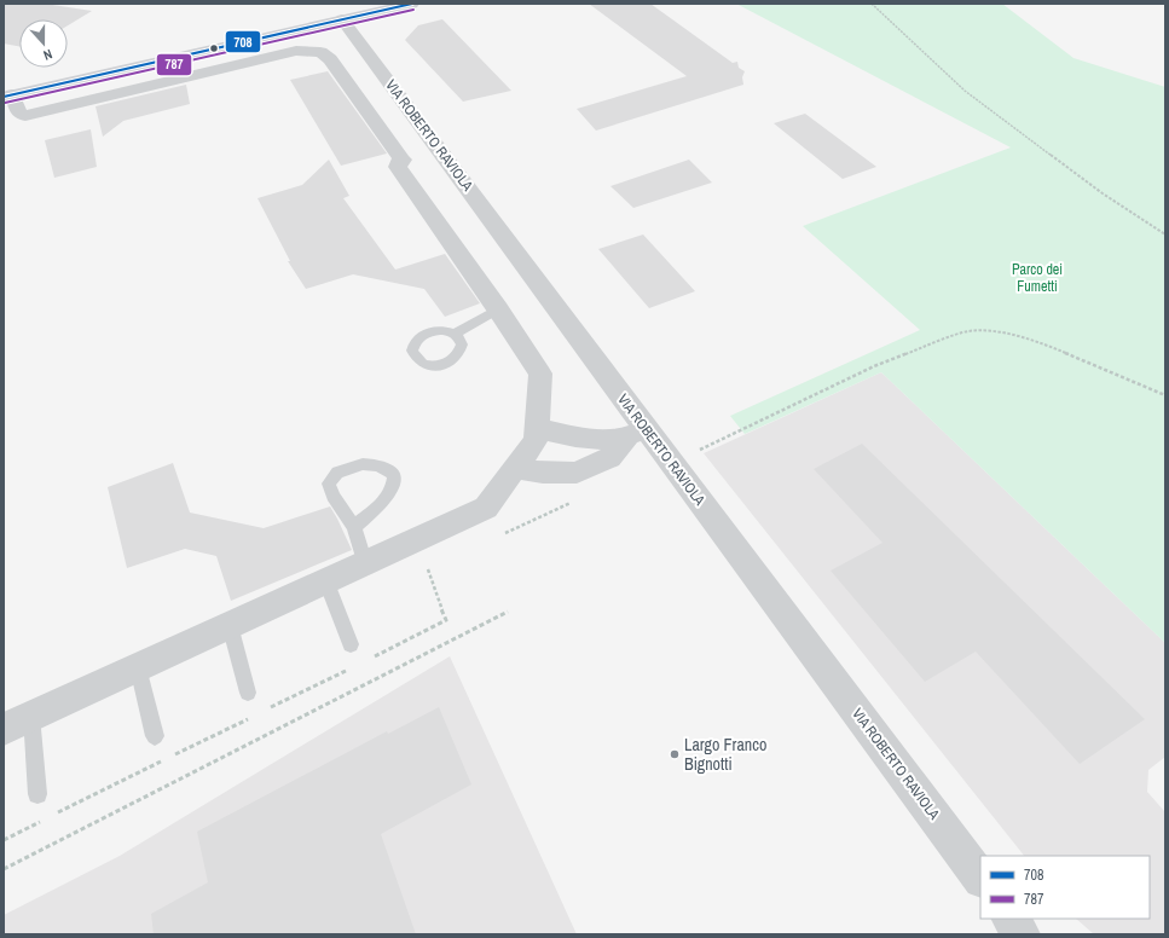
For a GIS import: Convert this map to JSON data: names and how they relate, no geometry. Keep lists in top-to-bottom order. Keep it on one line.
{"streets":{"street":["VIA ROBERTO RAVIOLA"]},"parks":["Parco dei Fumetti"],"places":["Largo Franco Bignotti"],"lines":["transit line 708","transit line 787"],"legend":["708","787"],"north":"bottom"}
